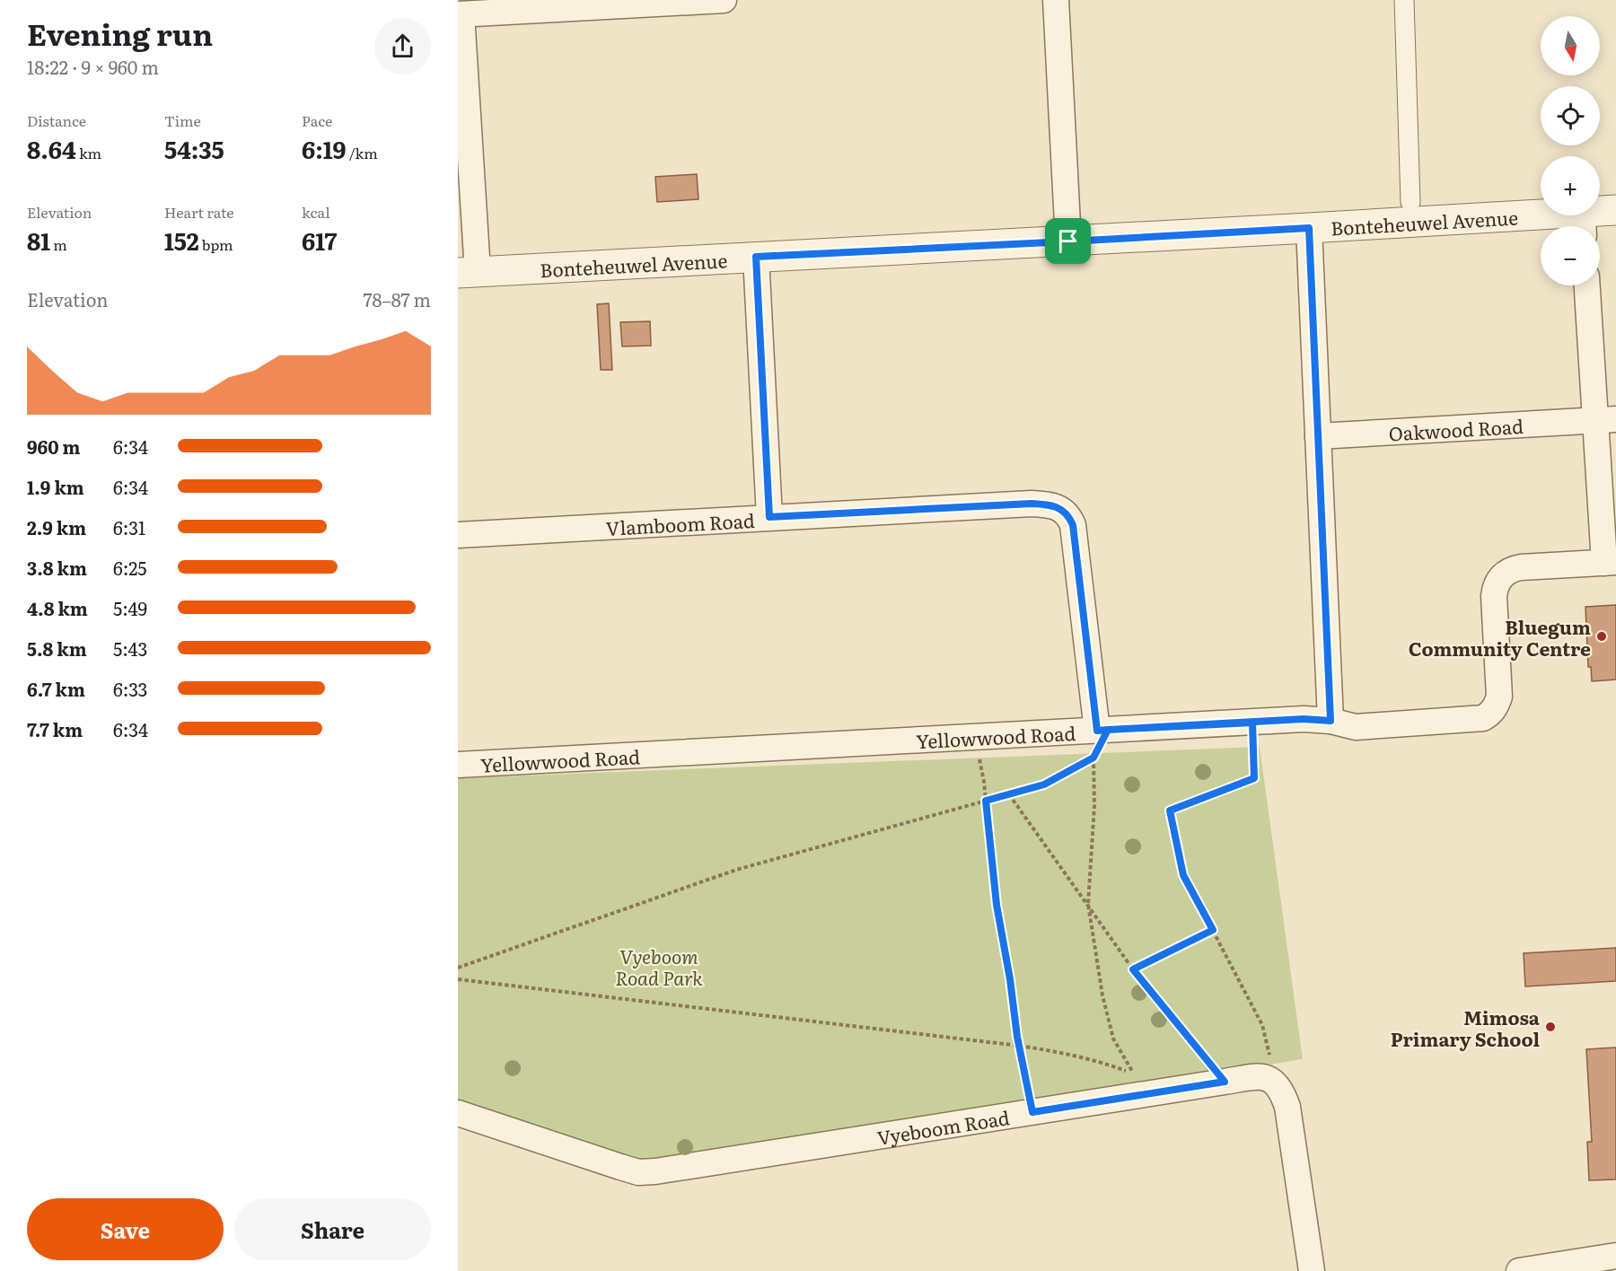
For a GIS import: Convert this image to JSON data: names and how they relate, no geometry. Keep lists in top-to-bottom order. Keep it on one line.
{"streets":{"street":["Bonteheuwel Avenue","Oakwood Road","Vlamboom Road","Yellowwood Road","Vyeboom Road"]},"crossings":[["Vlamboom Road","Yellowwood Road"]],"parks":["Vyeboom Road Park"],"places":["Bluegum Community Centre","Mimosa Primary School"],"north":"bottom","page":{"heading":["Evening run","18:22 · 9 × 960 m"],"map_buttons":["+","−"],"stats":[["Distance","8.64 km"],["Time","54:35"],["Pace","6:19 /km"],["Elevation","81 m"],["Heart rate","152 bpm"],["kcal","617"]],"chart":["Elevation","78–87 m"],"list":[{"name":"960 m","note":"6:34"},{"name":"1.9 km","note":"6:34"},{"name":"2.9 km","note":"6:31"},{"name":"3.8 km","note":"6:25"},{"name":"4.8 km","note":"5:49"},{"name":"5.8 km","note":"5:43"},{"name":"6.7 km","note":"6:33"},{"name":"7.7 km","note":"6:34"}],"buttons":["Save","Share"]}}
